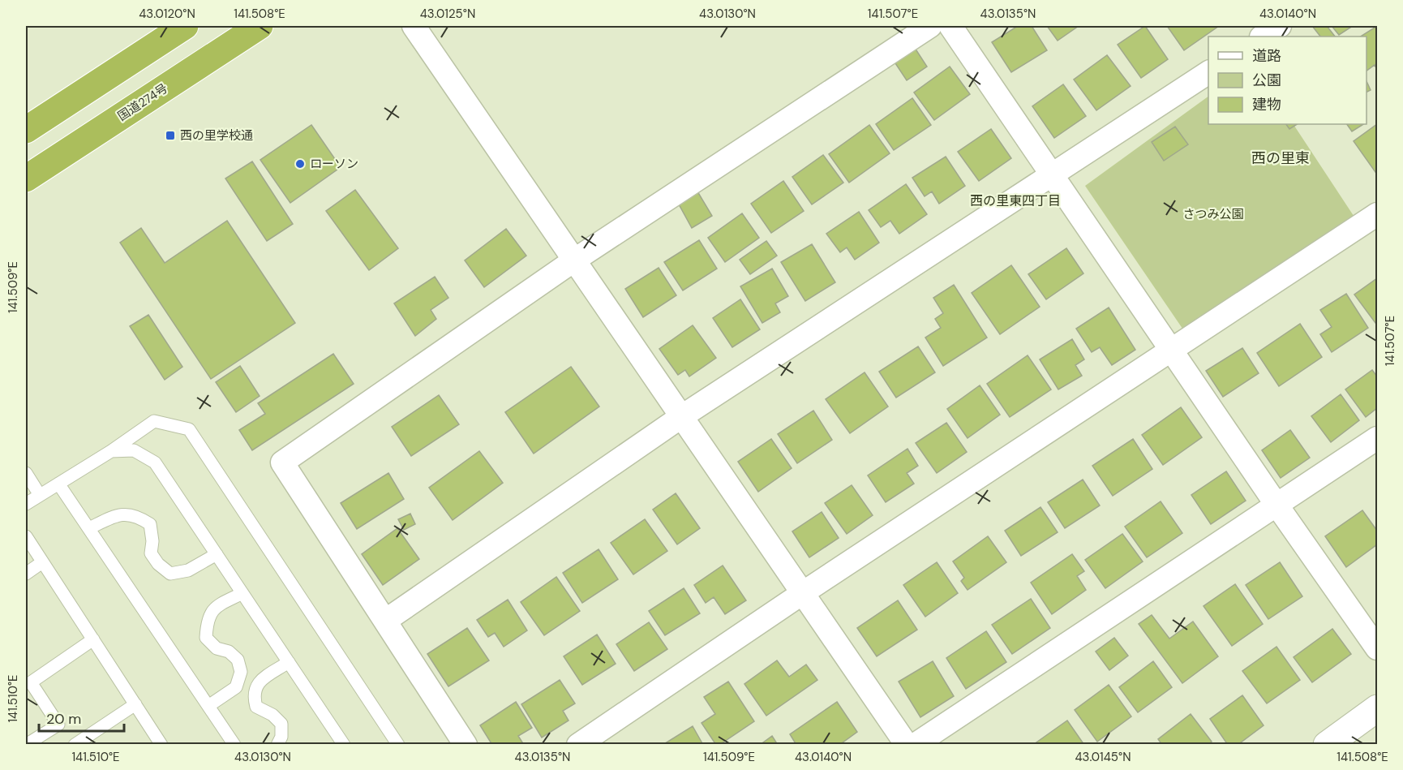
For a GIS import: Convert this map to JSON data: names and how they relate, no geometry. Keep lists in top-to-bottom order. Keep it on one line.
{"streets":{"highway":["国道274号"]},"districts":["西の里東","西の里東四丁目"],"parks":["さつみ公園"],"places":{"transit":["西の里学校通"],"other":["ローソン"]},"legend":["道路","公園","建物"],"scale_bar":"20 m","coordinates":["43.0120°N","141.508°E","43.0125°N","43.0130°N","141.507°E","43.0135°N","43.0140°N","141.509°E","141.510°E","43.0145°N"]}
